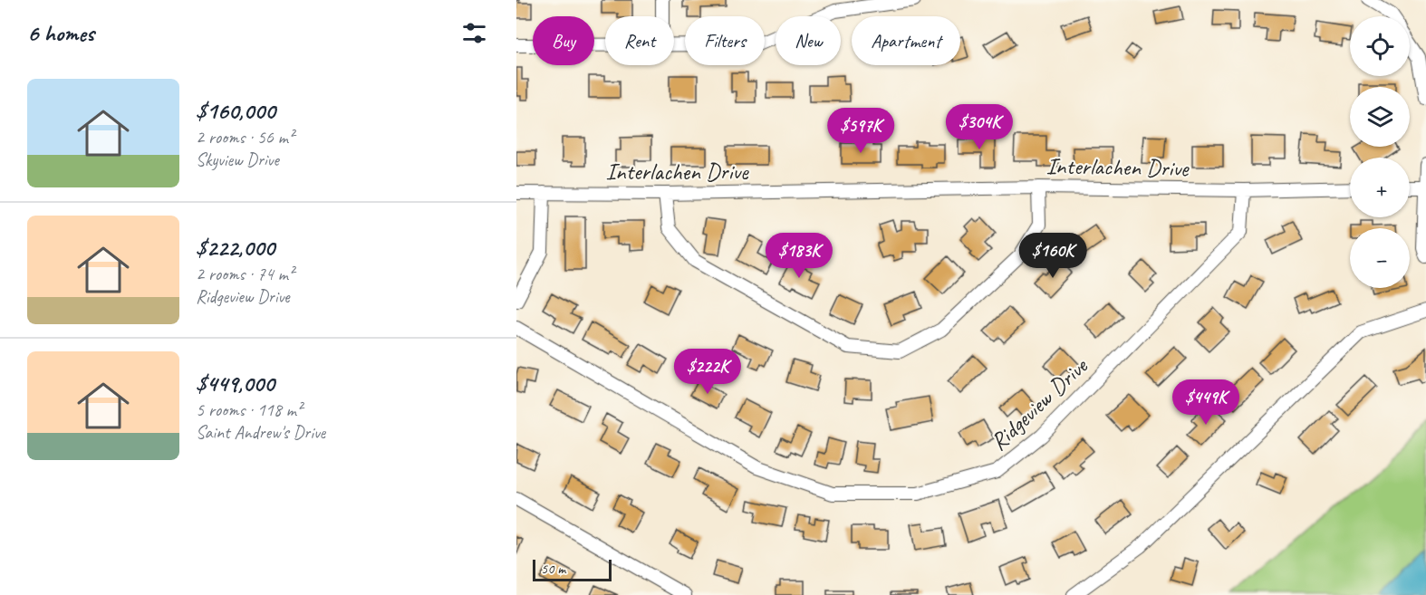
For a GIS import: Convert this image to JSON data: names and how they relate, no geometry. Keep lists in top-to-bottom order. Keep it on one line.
{"streets":{"street":["Interlachen Drive","Ridgeview Drive"]},"crossings":[["Interlachen Drive","Ridgeview Drive"]],"scale_bar":"50 m","page":{"heading":"6 homes","map_buttons":["+","−"],"chip":["Buy","Rent","Filters","New","Apartment"],"list":[{"name":"$160,000","note":"2 rooms · 56 m² · Skyview Drive"},{"name":"$222,000","note":"2 rooms · 74 m² · Ridgeview Drive"},{"name":"$449,000","note":"5 rooms · 118 m² · Saint Andrew's Drive"}],"price":["$304K","$597K","$183K","$160K","$222K","$449K"],"scale":"50 m"}}
